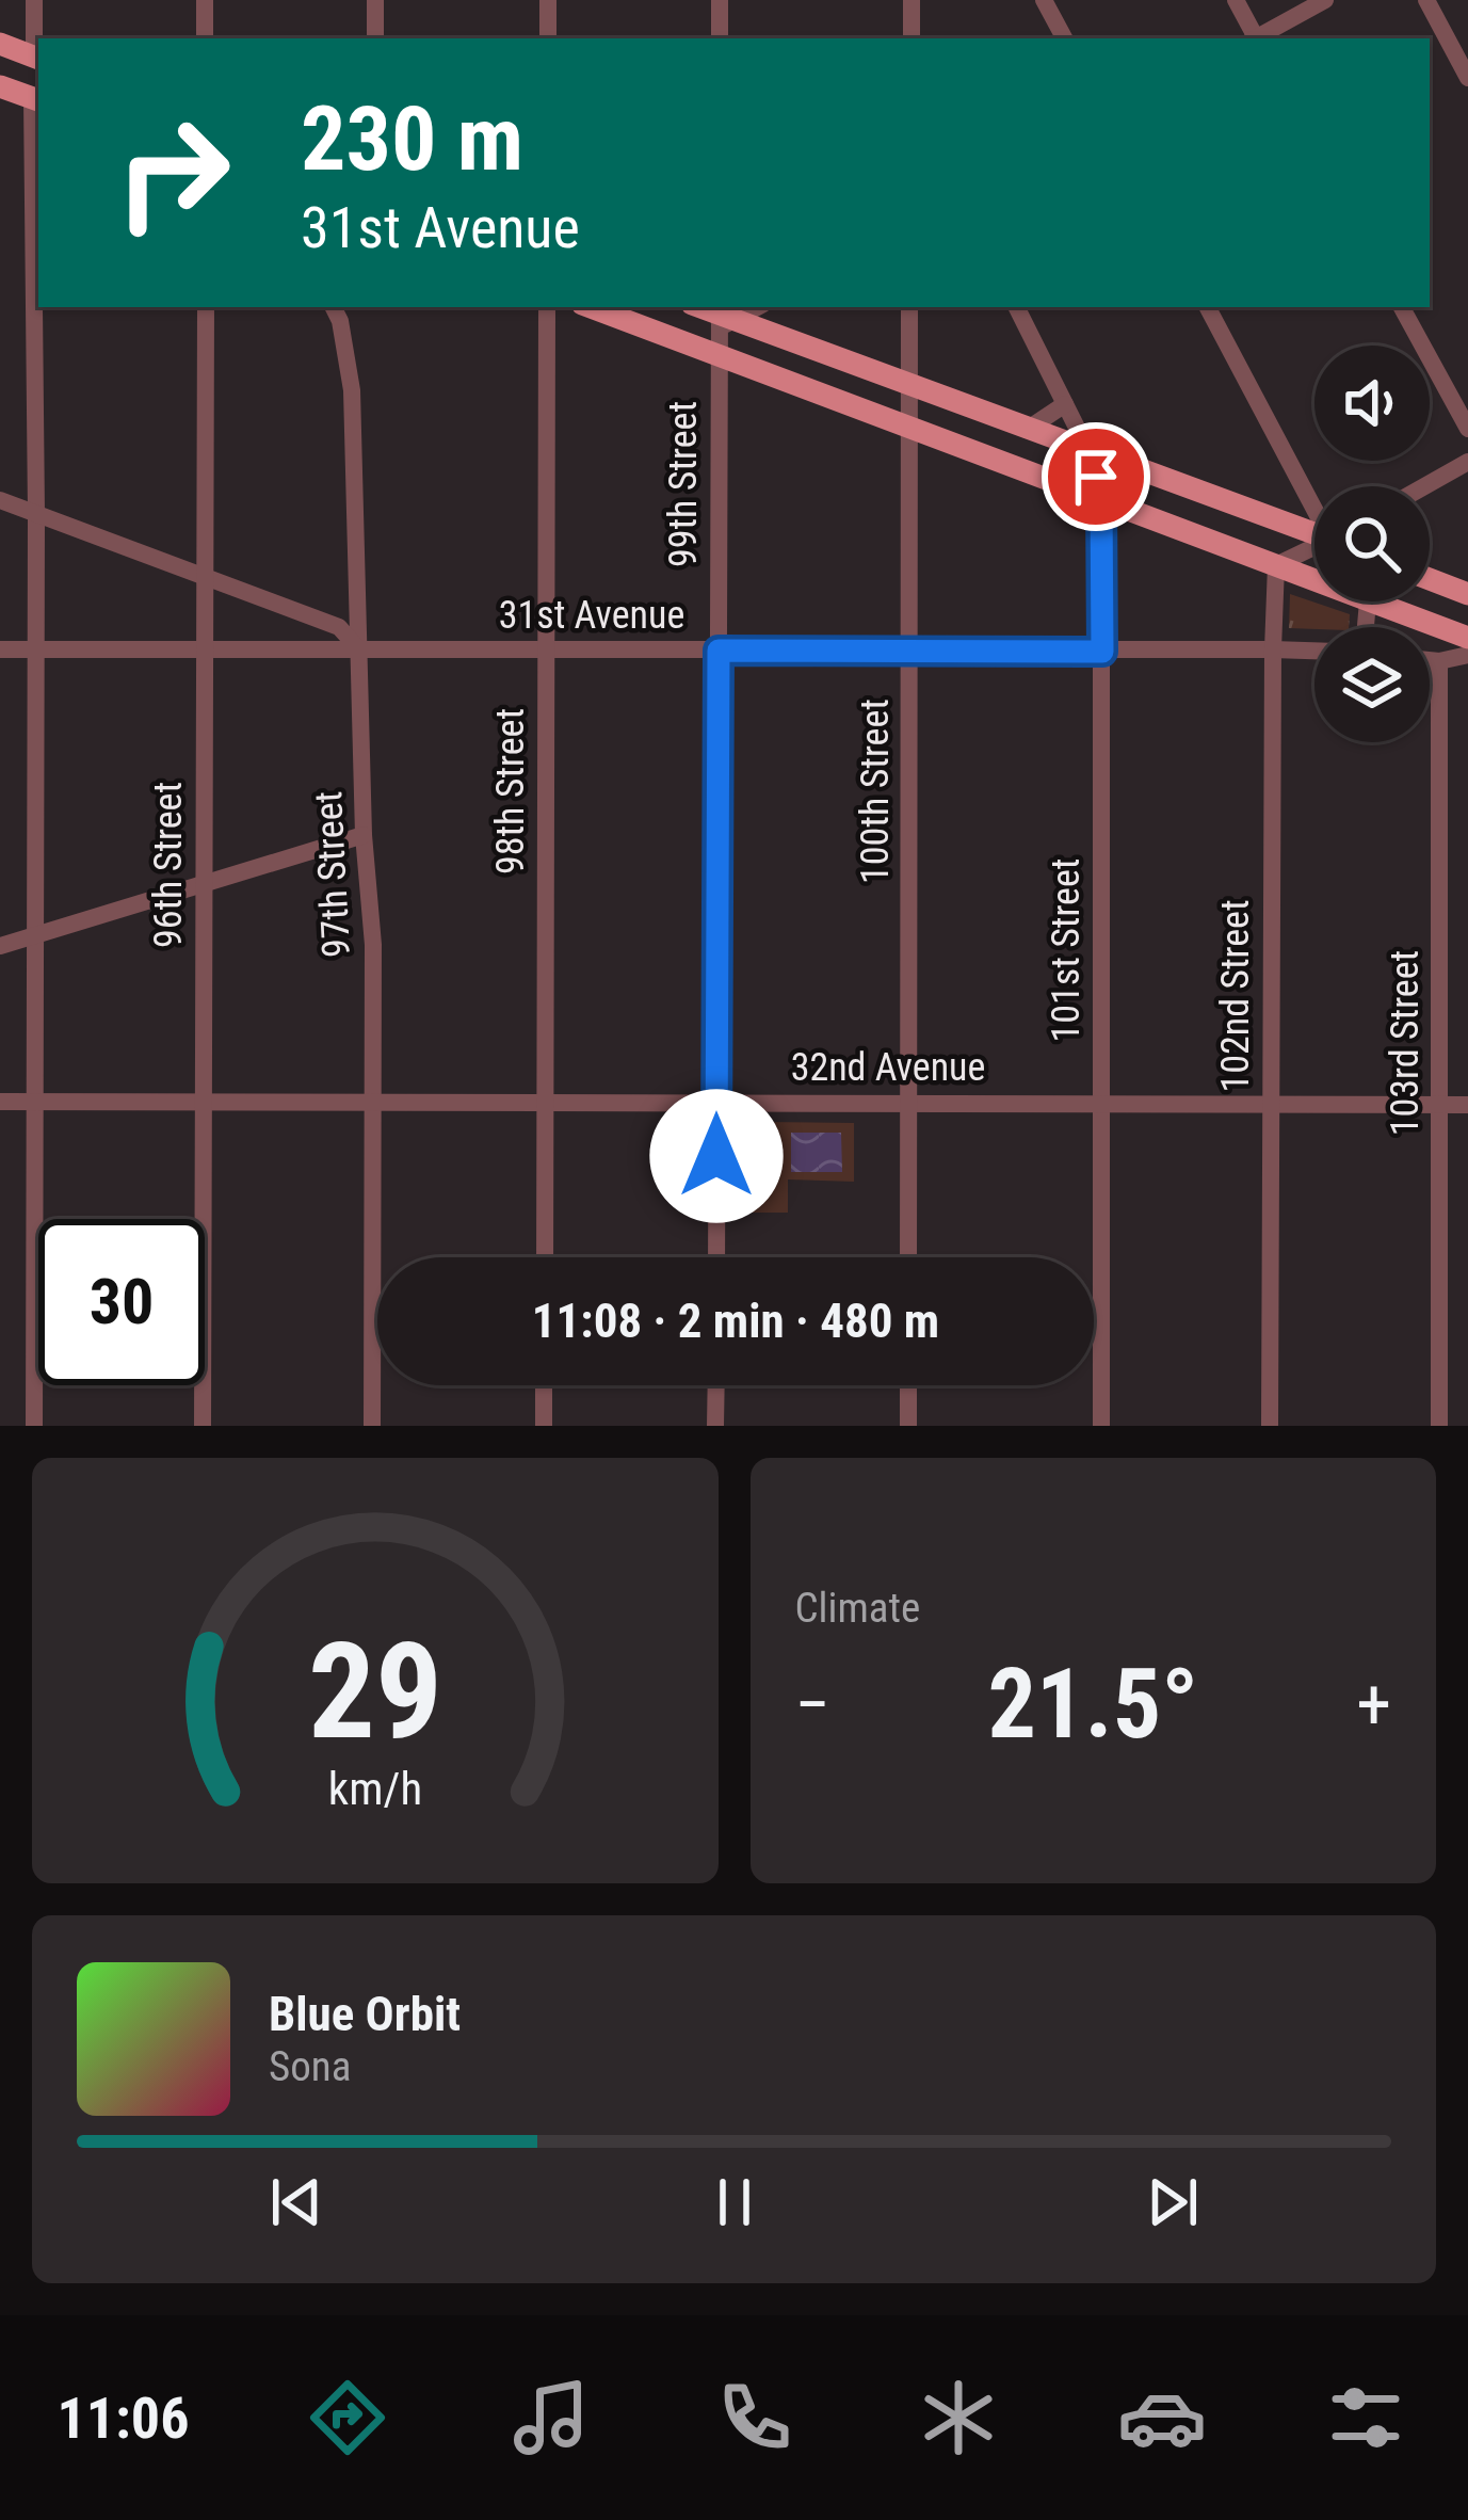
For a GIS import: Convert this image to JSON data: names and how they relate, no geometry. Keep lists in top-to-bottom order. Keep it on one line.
{"streets":{"street":["99th Street","31st Avenue","98th Street","100th Street","96th Street","97th Street","101st Street","102nd Street","103rd Street","32nd Avenue"]},"crossings":[["99th Street","31st Avenue"],["99th Street","32nd Avenue"],["31st Avenue","98th Street"],["31st Avenue","100th Street"],["31st Avenue","96th Street"],["31st Avenue","97th Street"],["31st Avenue","101st Street"],["31st Avenue","102nd Street"],["98th Street","32nd Avenue"],["100th Street","32nd Avenue"],["96th Street","32nd Avenue"],["97th Street","32nd Avenue"],["101st Street","32nd Avenue"],["102nd Street","32nd Avenue"],["103rd Street","32nd Avenue"]],"page":{"turn":["230 m","31st Avenue"],"limit":"30","trip":"11:08 · 2 min · 480 m","tile":"Climate","heat":["−","21.5°","+"],"song":["Blue Orbit","Sona"],"tabs":"11:06","gauge":["29","km/h"]}}
